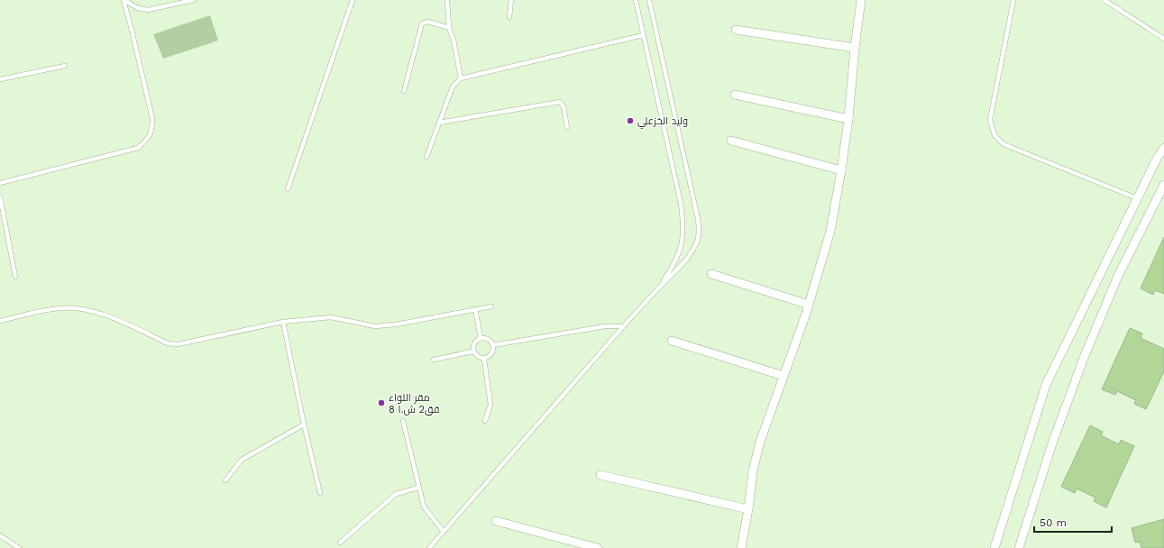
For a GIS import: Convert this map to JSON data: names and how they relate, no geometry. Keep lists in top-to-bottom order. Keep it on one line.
{"places":["وليد الخزعلي","مقر اللواء 8 فق2 ش.ا"],"scale_bar":"50 m"}
